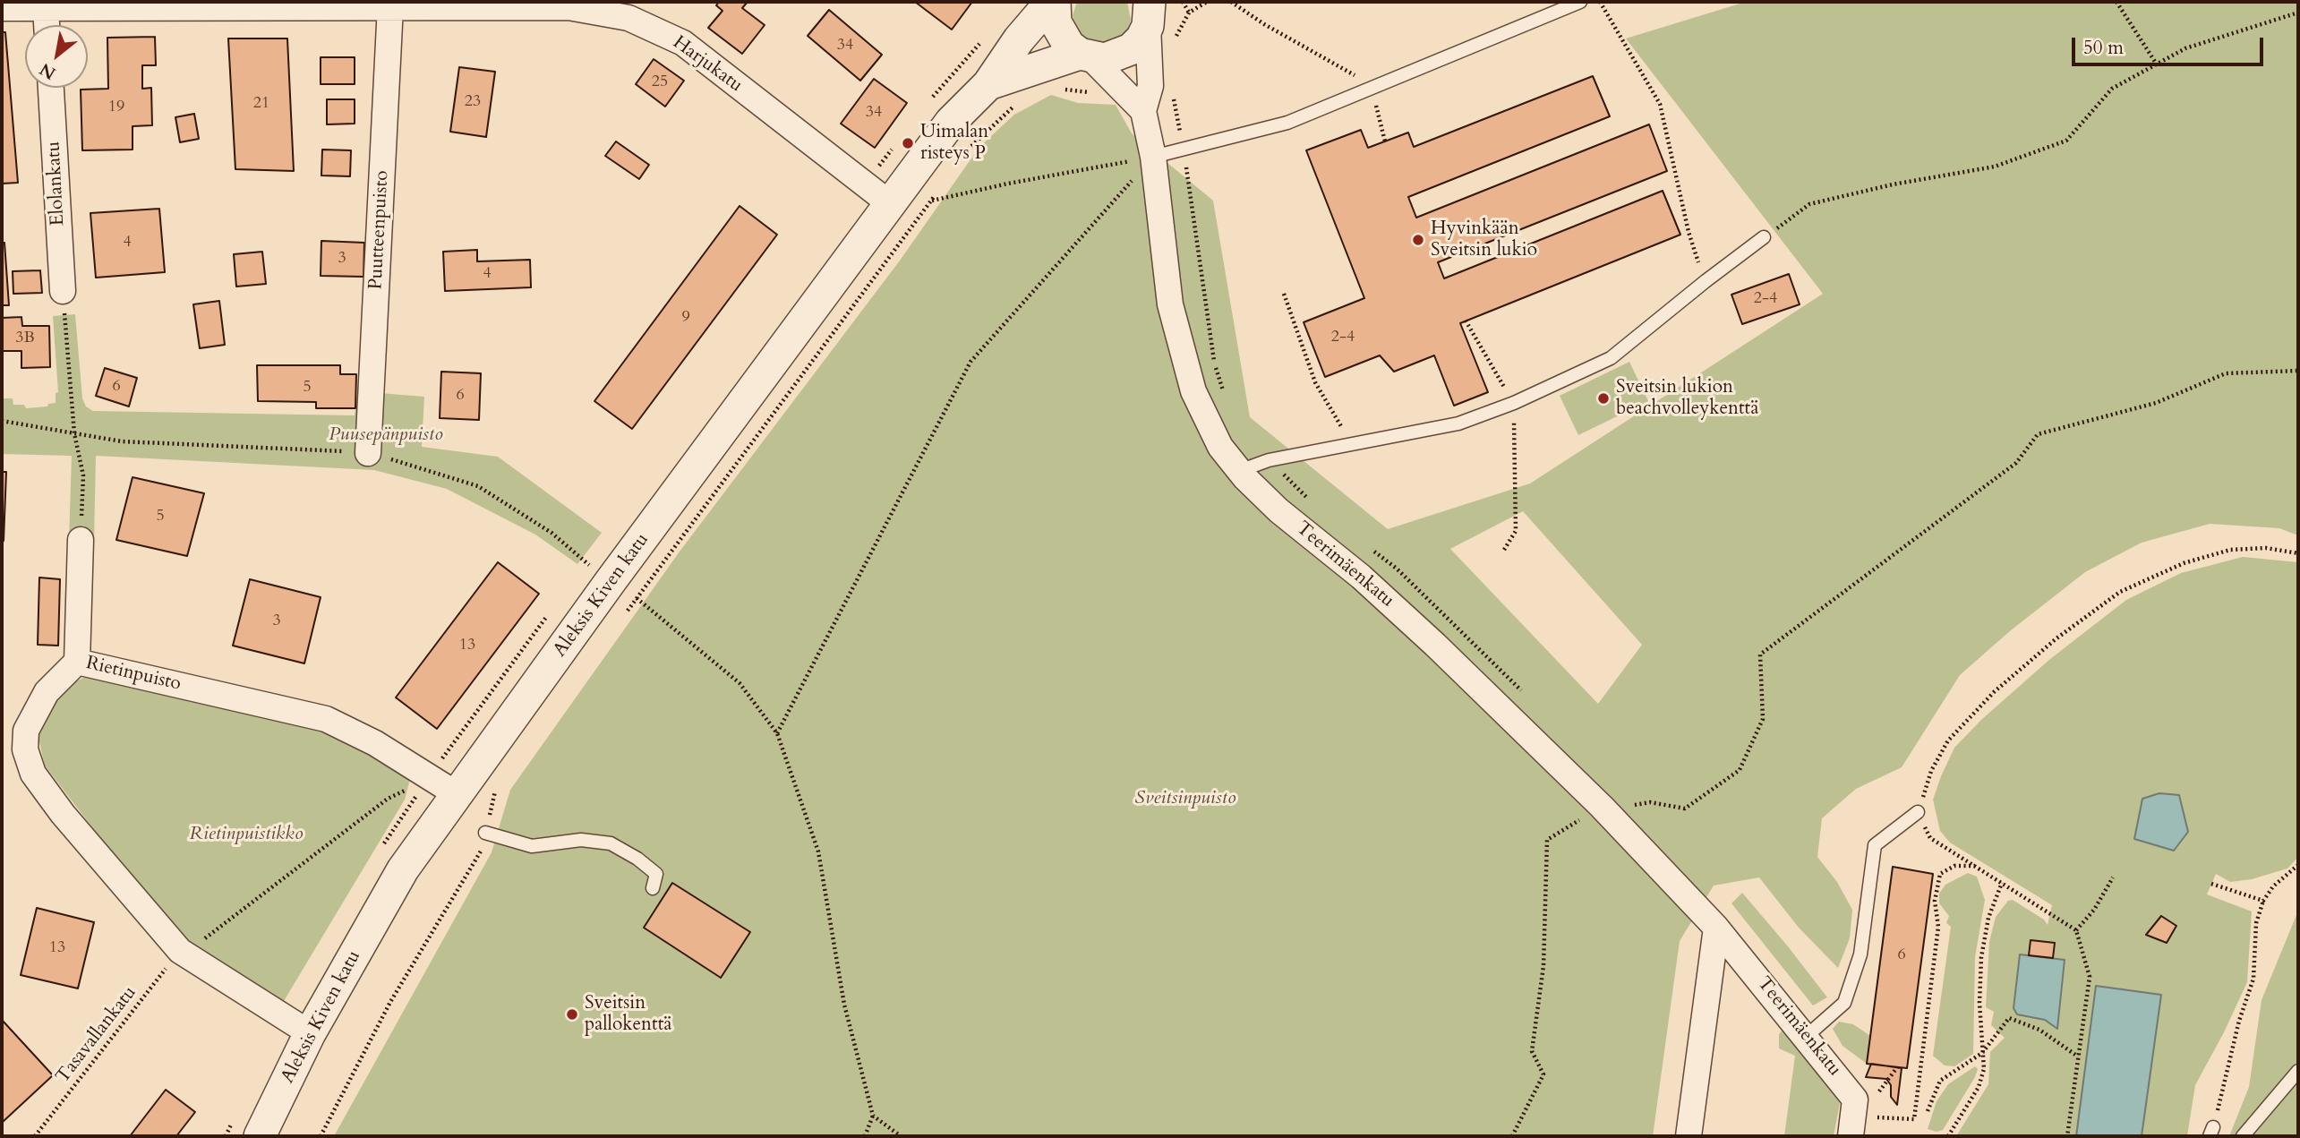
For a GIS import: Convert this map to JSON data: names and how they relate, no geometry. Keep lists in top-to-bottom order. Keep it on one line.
{"streets":{"street":["Harjukatu","Elolankatu","Puutteenpuisto","Teerimäenkatu","Aleksis Kiven katu","Rietinpuisto"],"path":["Tasavallankatu"]},"crossings":[["Harjukatu","Puutteenpuisto"],["Harjukatu","Aleksis Kiven katu"],["Teerimäenkatu","Aleksis Kiven katu"],["Aleksis Kiven katu","Rietinpuisto"],["Rietinpuisto","Tasavallankatu"]],"parks":["Puusepänpuisto","Sveitsinpuisto","Rietinpuistikko"],"places":["Uimalan risteys P","Hyvinkään Sveitsin lukio","Sveitsin lukion beachvolleykenttä","Sveitsin pallokenttä"],"house_numbers":["34","25","23","21","19","34","4","3","4","2-4","9","2-4","3B","6","5","6","5","3","13","13","6"],"scale_bar":"50 m","north":"bottom left"}
